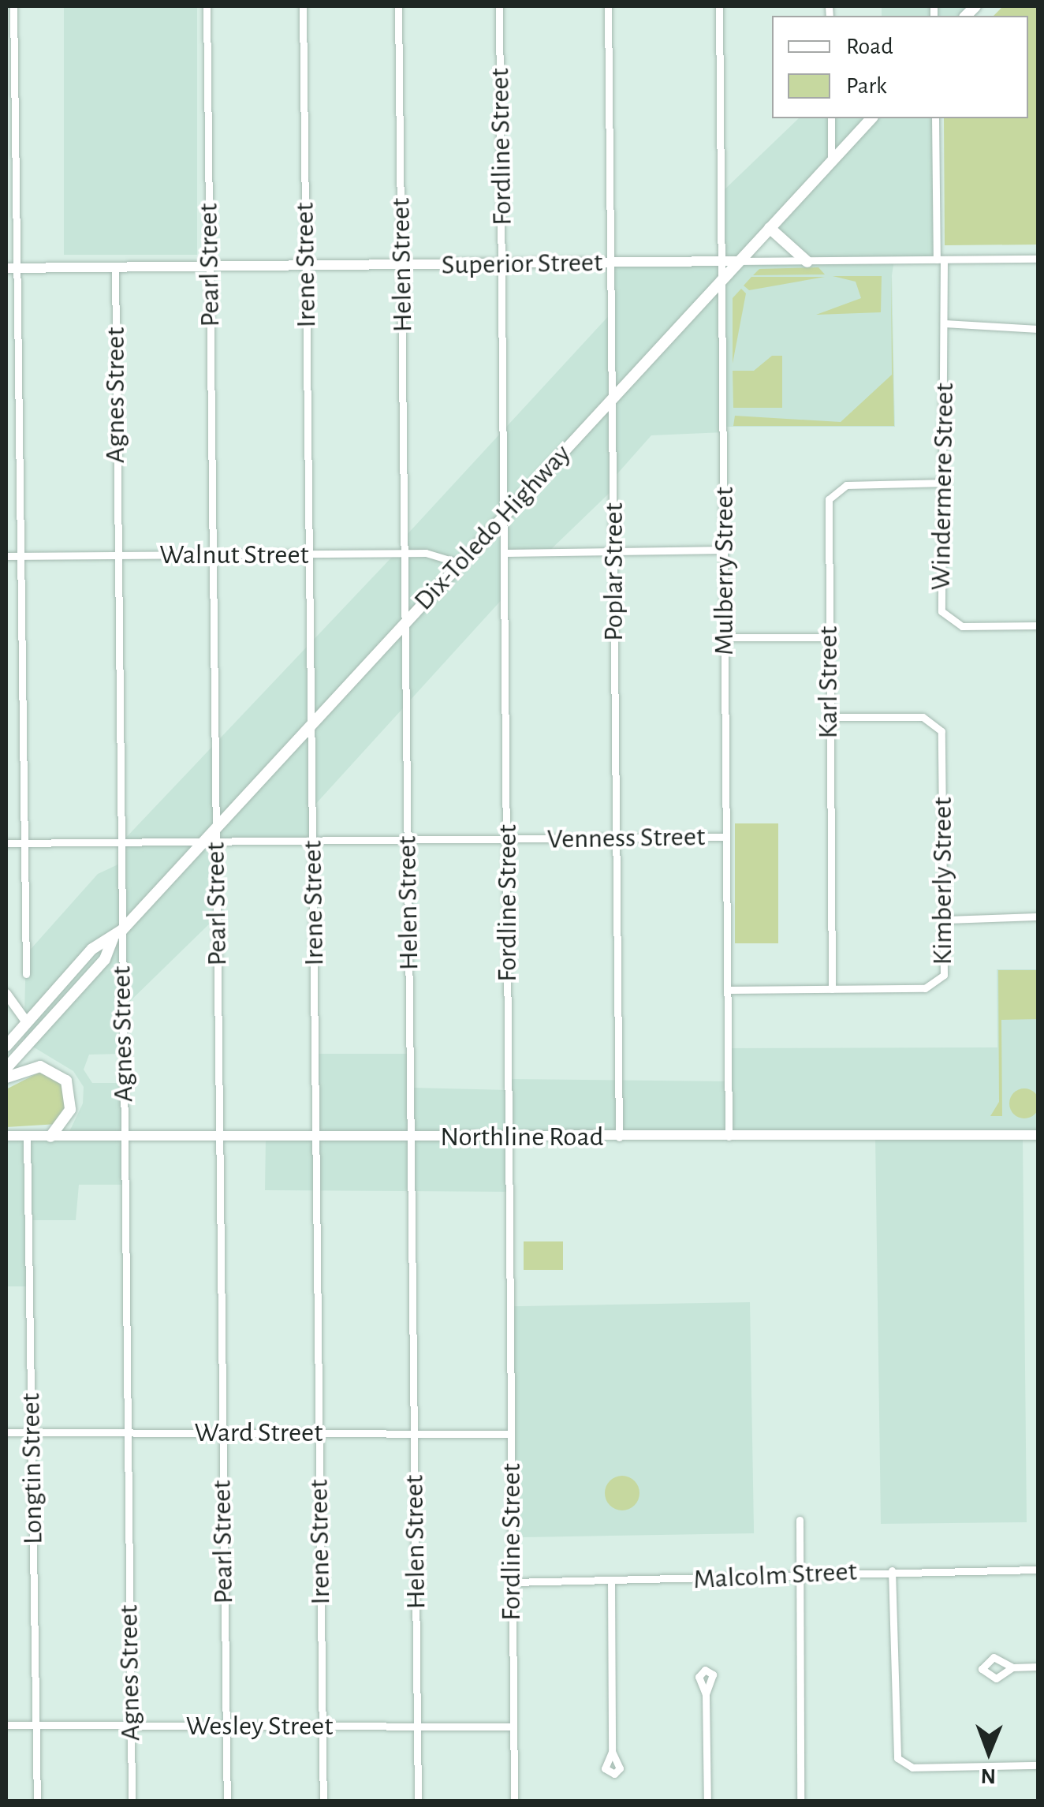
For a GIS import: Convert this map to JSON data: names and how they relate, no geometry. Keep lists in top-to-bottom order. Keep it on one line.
{"streets":{"main road":["Superior Street","Dix-Toledo Highway","Northline Road"],"street":["Fordline Street","Pearl Street","Irene Street","Helen Street","Agnes Street","Windermere Street","Walnut Street","Mulberry Street","Poplar Street","Karl Street","Venness Street","Kimberly Street","Ward Street","Longtin Street","Malcolm Street","Wesley Street"]},"crossings":[["Fordline Street","Superior Street"],["Fordline Street","Dix-Toledo Highway"],["Fordline Street","Venness Street"],["Fordline Street","Northline Road"],["Fordline Street","Ward Street"],["Fordline Street","Malcolm Street"],["Fordline Street","Wesley Street"],["Superior Street","Pearl Street"],["Superior Street","Irene Street"],["Superior Street","Helen Street"],["Superior Street","Agnes Street"],["Superior Street","Windermere Street"],["Superior Street","Dix-Toledo Highway"],["Superior Street","Mulberry Street"],["Superior Street","Poplar Street"],["Pearl Street","Dix-Toledo Highway"],["Pearl Street","Walnut Street"],["Pearl Street","Venness Street"],["Pearl Street","Northline Road"],["Pearl Street","Ward Street"],["Pearl Street","Wesley Street"],["Irene Street","Dix-Toledo Highway"],["Irene Street","Walnut Street"],["Irene Street","Venness Street"],["Irene Street","Northline Road"],["Irene Street","Ward Street"],["Irene Street","Wesley Street"],["Helen Street","Dix-Toledo Highway"],["Helen Street","Walnut Street"],["Helen Street","Venness Street"],["Helen Street","Northline Road"],["Helen Street","Ward Street"],["Helen Street","Wesley Street"],["Agnes Street","Dix-Toledo Highway"],["Agnes Street","Walnut Street"],["Agnes Street","Venness Street"],["Agnes Street","Northline Road"],["Agnes Street","Ward Street"],["Agnes Street","Wesley Street"],["Windermere Street","Karl Street"],["Dix-Toledo Highway","Walnut Street"],["Dix-Toledo Highway","Mulberry Street"],["Dix-Toledo Highway","Poplar Street"],["Dix-Toledo Highway","Venness Street"],["Mulberry Street","Venness Street"],["Mulberry Street","Kimberly Street"],["Mulberry Street","Northline Road"],["Poplar Street","Venness Street"],["Poplar Street","Northline Road"],["Karl Street","Kimberly Street"],["Northline Road","Longtin Street"],["Ward Street","Longtin Street"],["Longtin Street","Wesley Street"]],"legend":["Road","Park"],"north":"bottom"}
